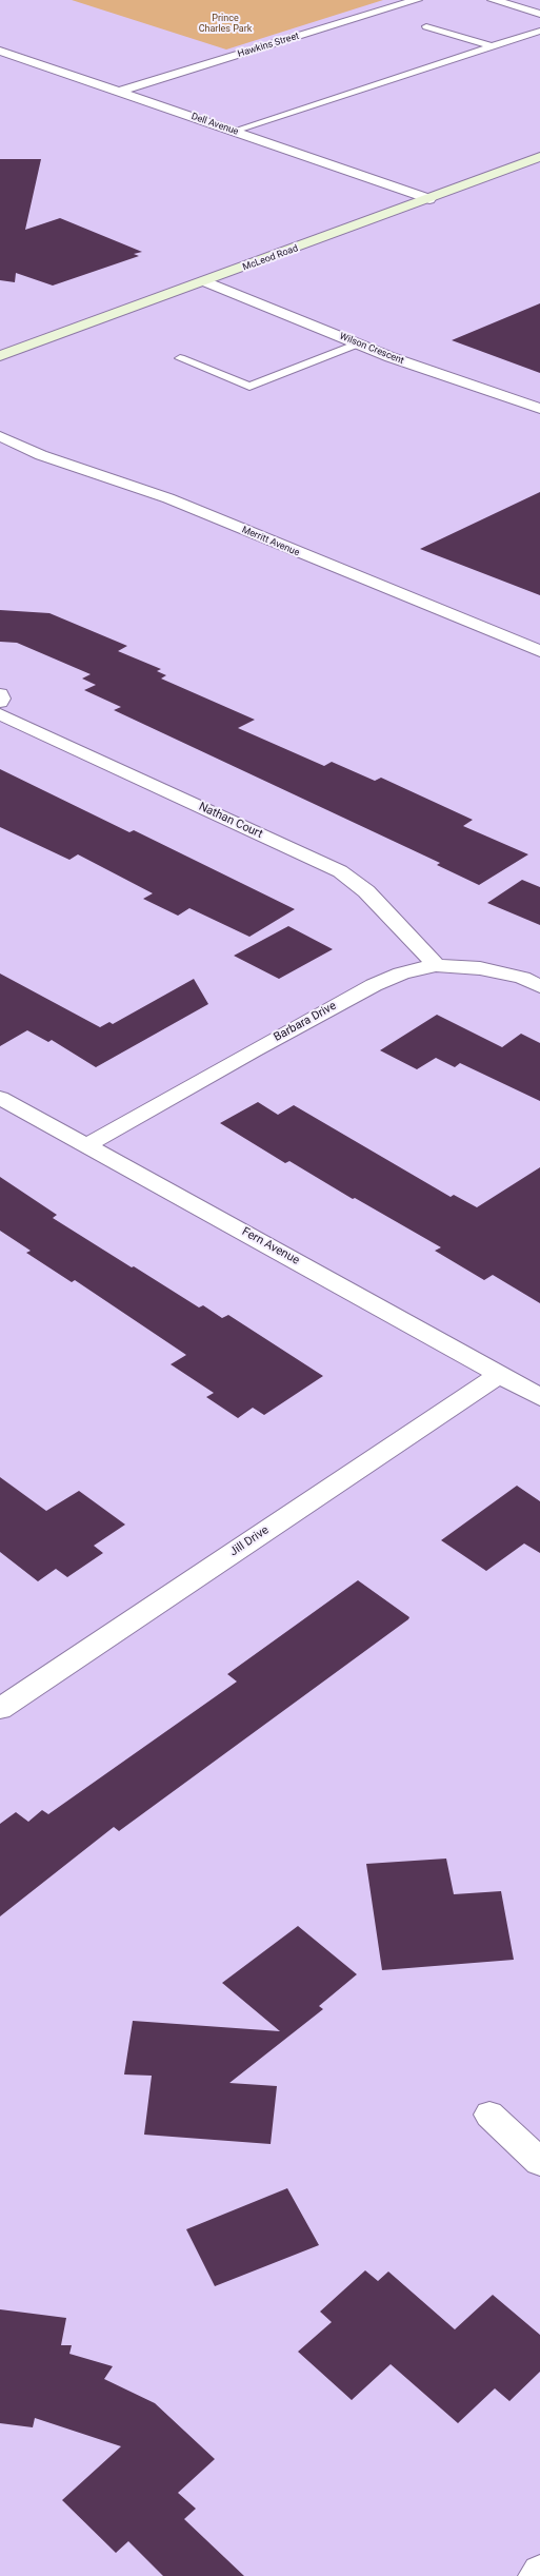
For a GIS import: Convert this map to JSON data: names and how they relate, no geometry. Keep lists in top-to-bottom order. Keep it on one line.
{"streets":{"main road":["McLeod Road"],"street":["Hawkins Street","Dell Avenue","Wilson Crescent","Merritt Avenue","Nathan Court","Barbara Drive","Fern Avenue","Jill Drive"]},"crossings":[["Hawkins Street","Dell Avenue"],["Dell Avenue","McLeod Road"],["McLeod Road","Wilson Crescent"],["Nathan Court","Barbara Drive"],["Barbara Drive","Fern Avenue"],["Fern Avenue","Jill Drive"]],"parks":["Prince Charles Park"]}
